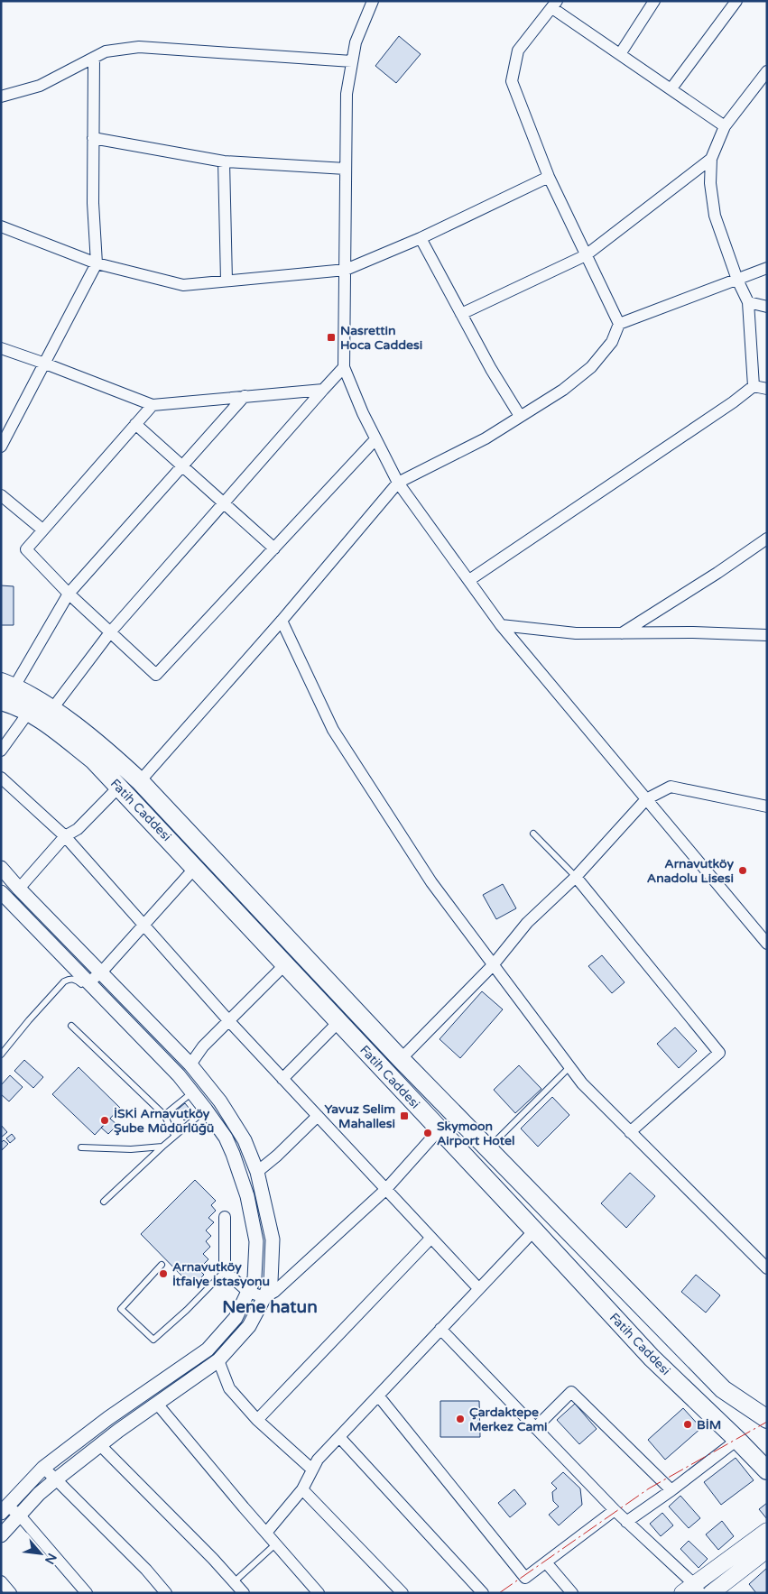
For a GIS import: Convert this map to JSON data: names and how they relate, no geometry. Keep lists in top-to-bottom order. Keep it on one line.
{"streets":{"main road":["Fatih Caddesi"]},"districts":["Nene hatun"],"places":{"transit":["Nasrettin Hoca Caddesi","Yavuz Selim Mahallesi"],"other":["Arnavutköy Anadolu Lisesi","İSKİ Arnavutköy Şube Müdürlüğü","Skymoon Airport Hotel","Arnavutköy İtfaiye İstasyonu","Çardaktepe Merkez Cami","BİM"]},"north":"bottom right"}
